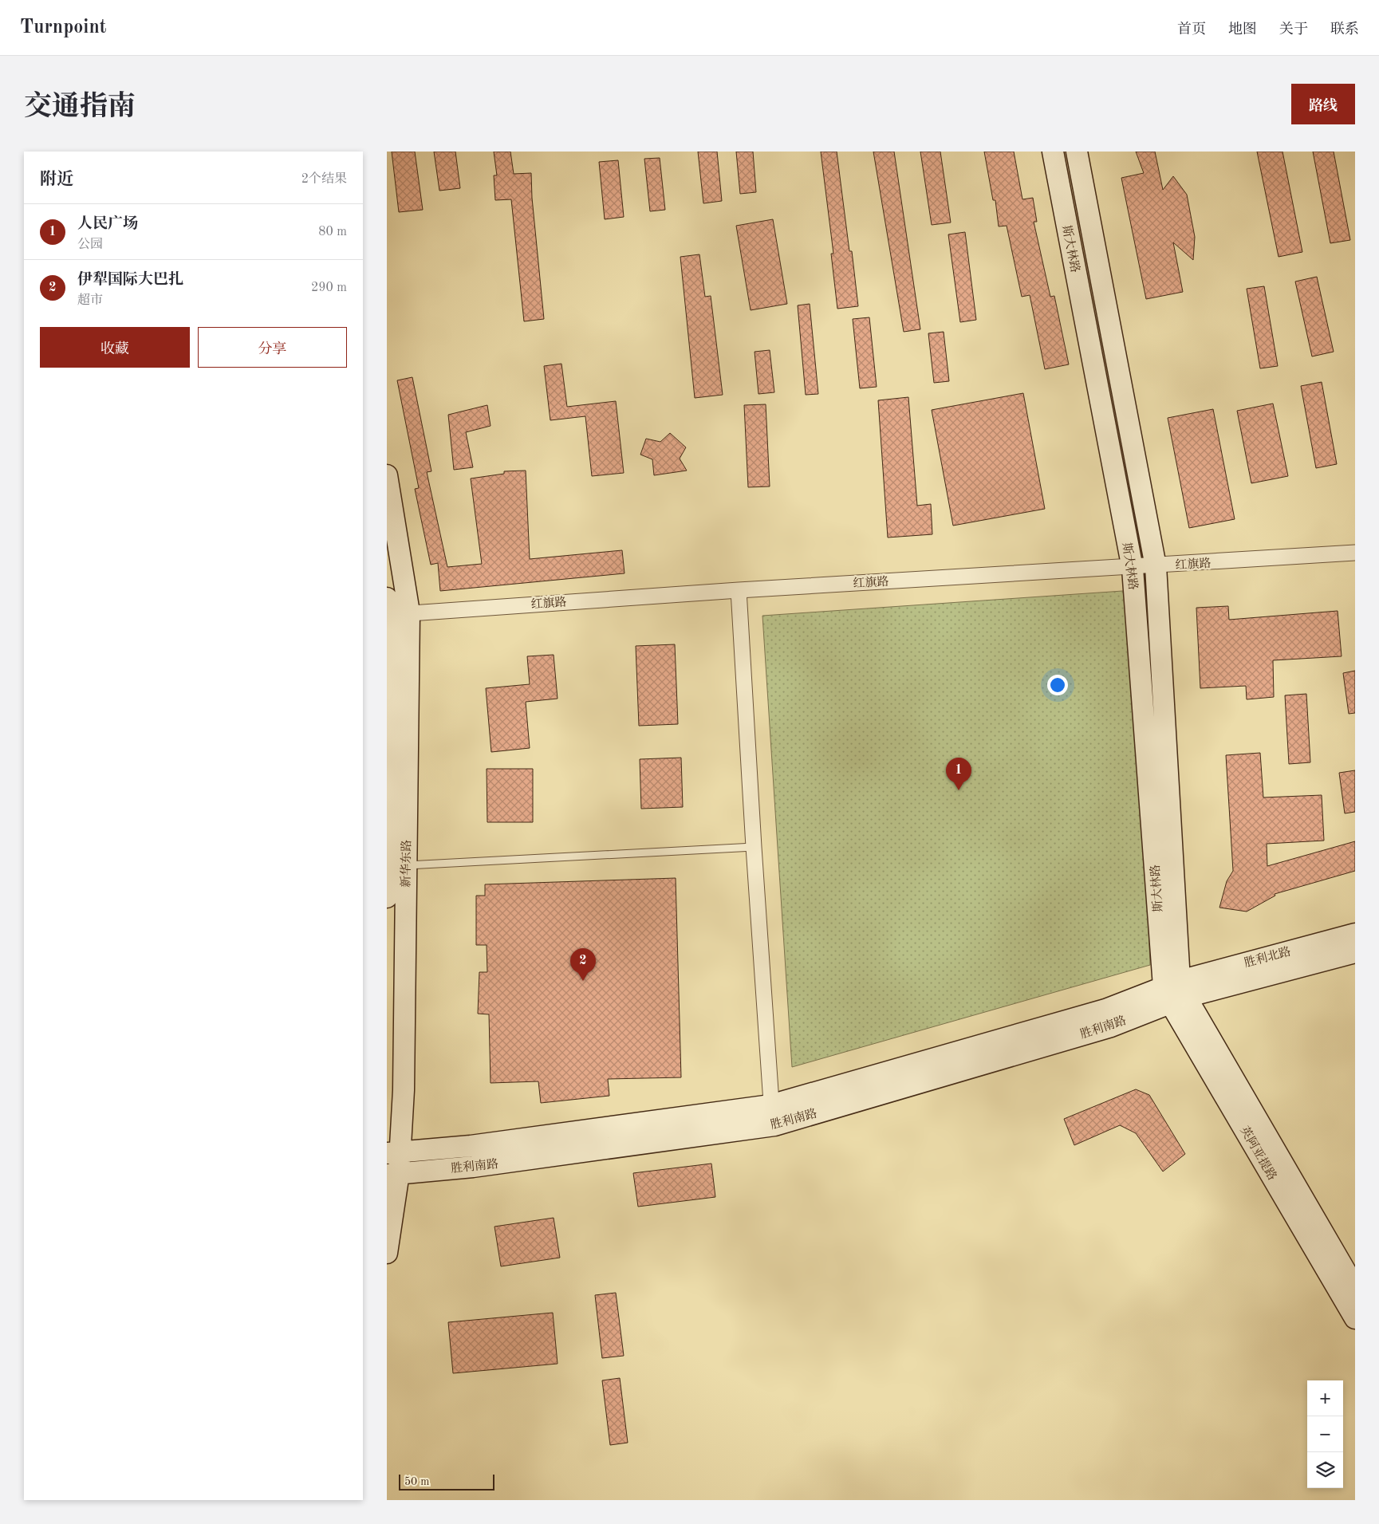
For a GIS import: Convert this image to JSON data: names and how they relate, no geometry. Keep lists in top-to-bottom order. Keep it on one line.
{"streets":{"main road":["斯大林路","新华东路","胜利北路","胜利南路","英阿亚提路"],"street":["红旗路"]},"crossings":[["斯大林路","红旗路"],["斯大林路","胜利北路"],["斯大林路","胜利南路"],["斯大林路","英阿亚提路"],["红旗路","新华东路"],["新华东路","胜利南路"],["胜利北路","胜利南路"],["胜利北路","英阿亚提路"],["胜利南路","英阿亚提路"]],"scale_bar":"50 m","page":{"header":"Turnpoint","nav":["首页","地图","关于","联系"],"title":"交通指南","buttons":["路线",["收藏","分享"]],"heading":["附近","2个结果"],"list":[{"mark":"1","name":"人民广场","note":"公园","value":"80 m"},{"mark":"2","name":"伊犁国际大巴扎","note":"超市","value":"290 m"}],"pins":["1","2"],"map_buttons":["+","−"],"scale":"50 m"}}
